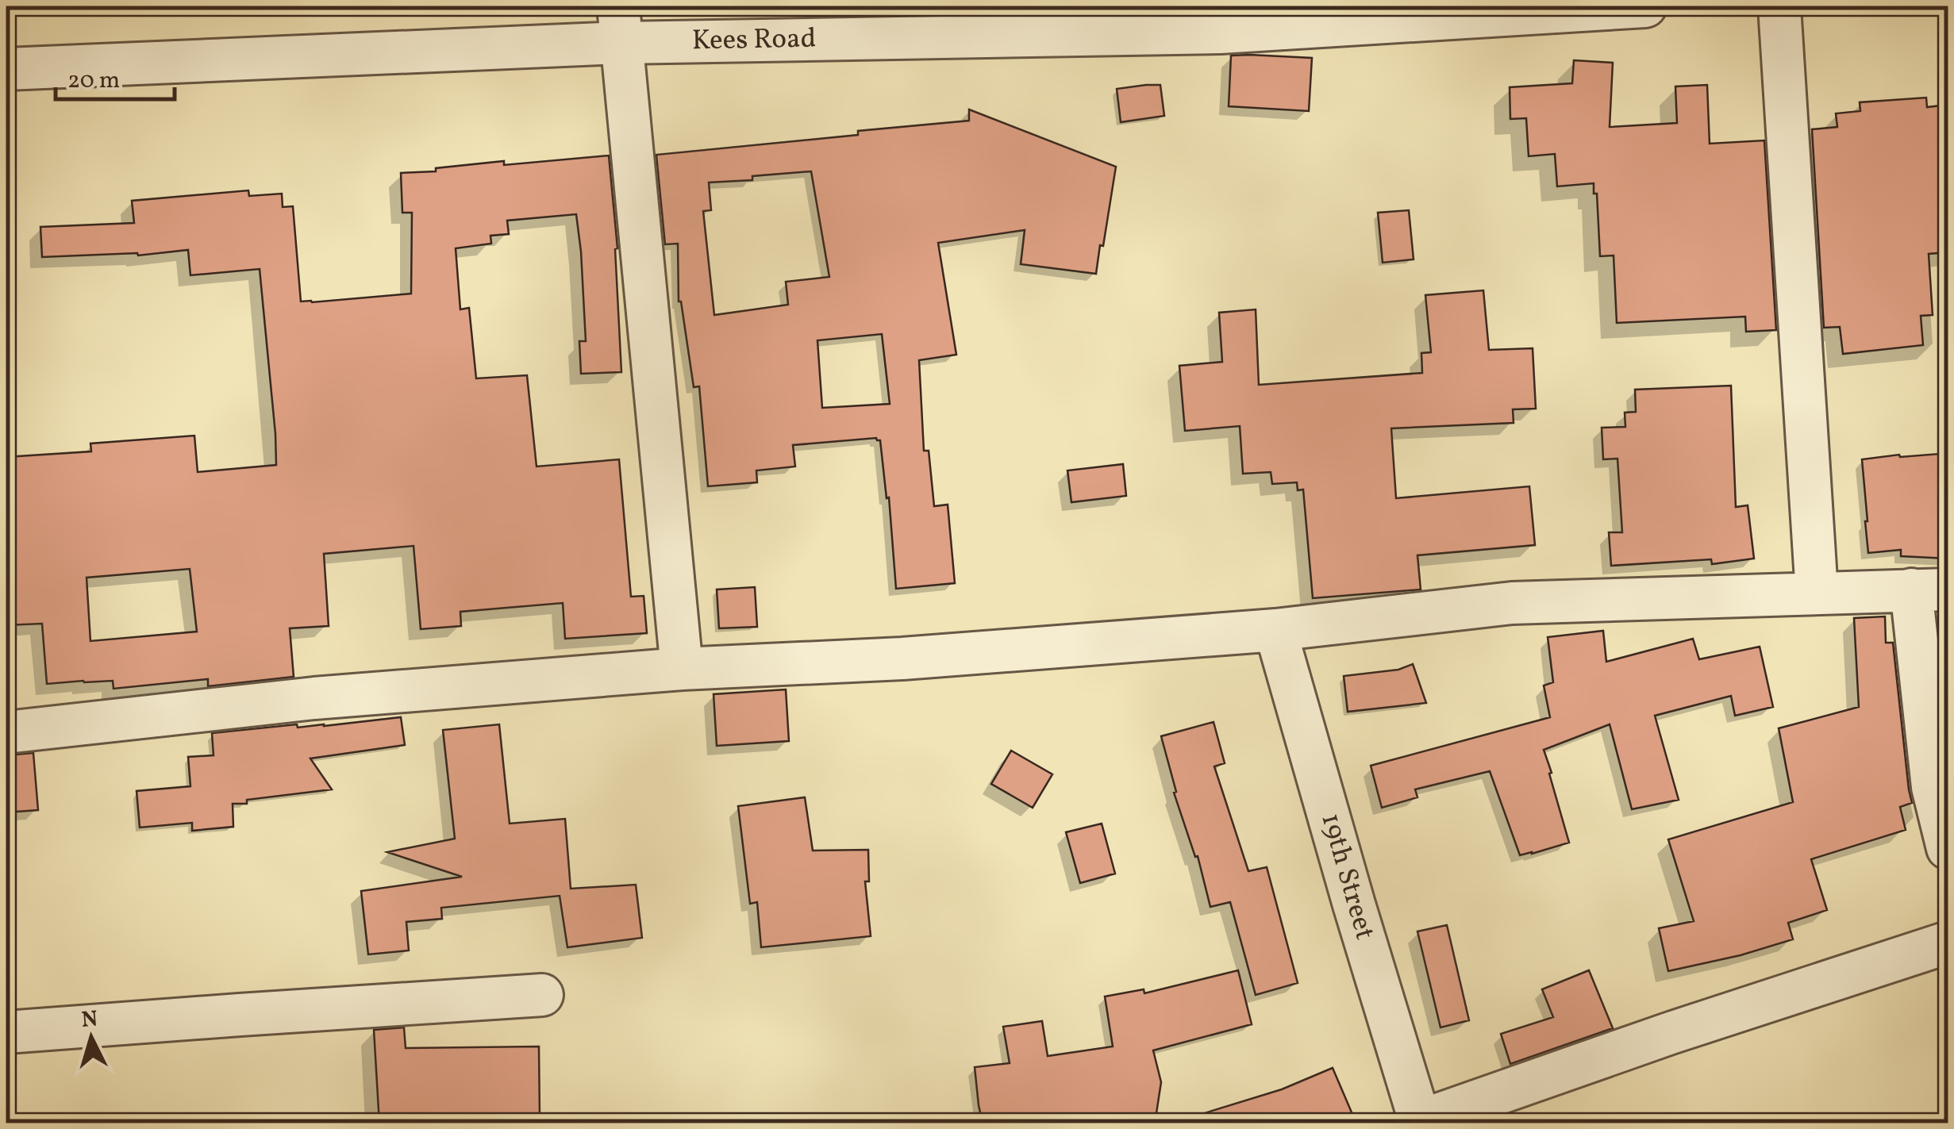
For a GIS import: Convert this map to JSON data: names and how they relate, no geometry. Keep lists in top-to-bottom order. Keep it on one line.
{"streets":{"street":["Kees Road","19th Street"]},"scale_bar":"20 m","north":"top"}
